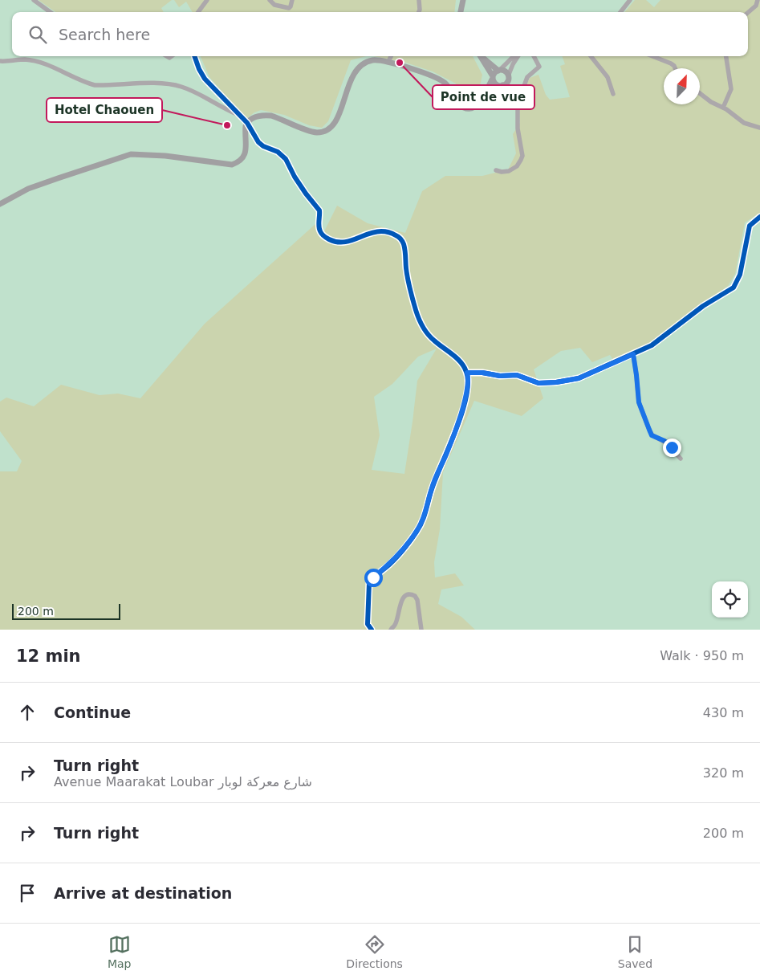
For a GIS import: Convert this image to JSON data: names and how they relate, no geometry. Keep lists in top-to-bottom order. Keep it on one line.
{"places":["Point de vue","Hotel Chaouen"],"scale_bar":"200 m","north":"top right","page":{"search":"Search here","scale":"200 m","heading":["12 min","Walk · 950 m"],"list":[["Continue","430 m"],["Turn right","Avenue Maarakat Loubar شارع معركة لوبار","320 m"],["Turn right","200 m"],"Arrive at destination"],"nav":["Map","Directions","Saved"]}}
